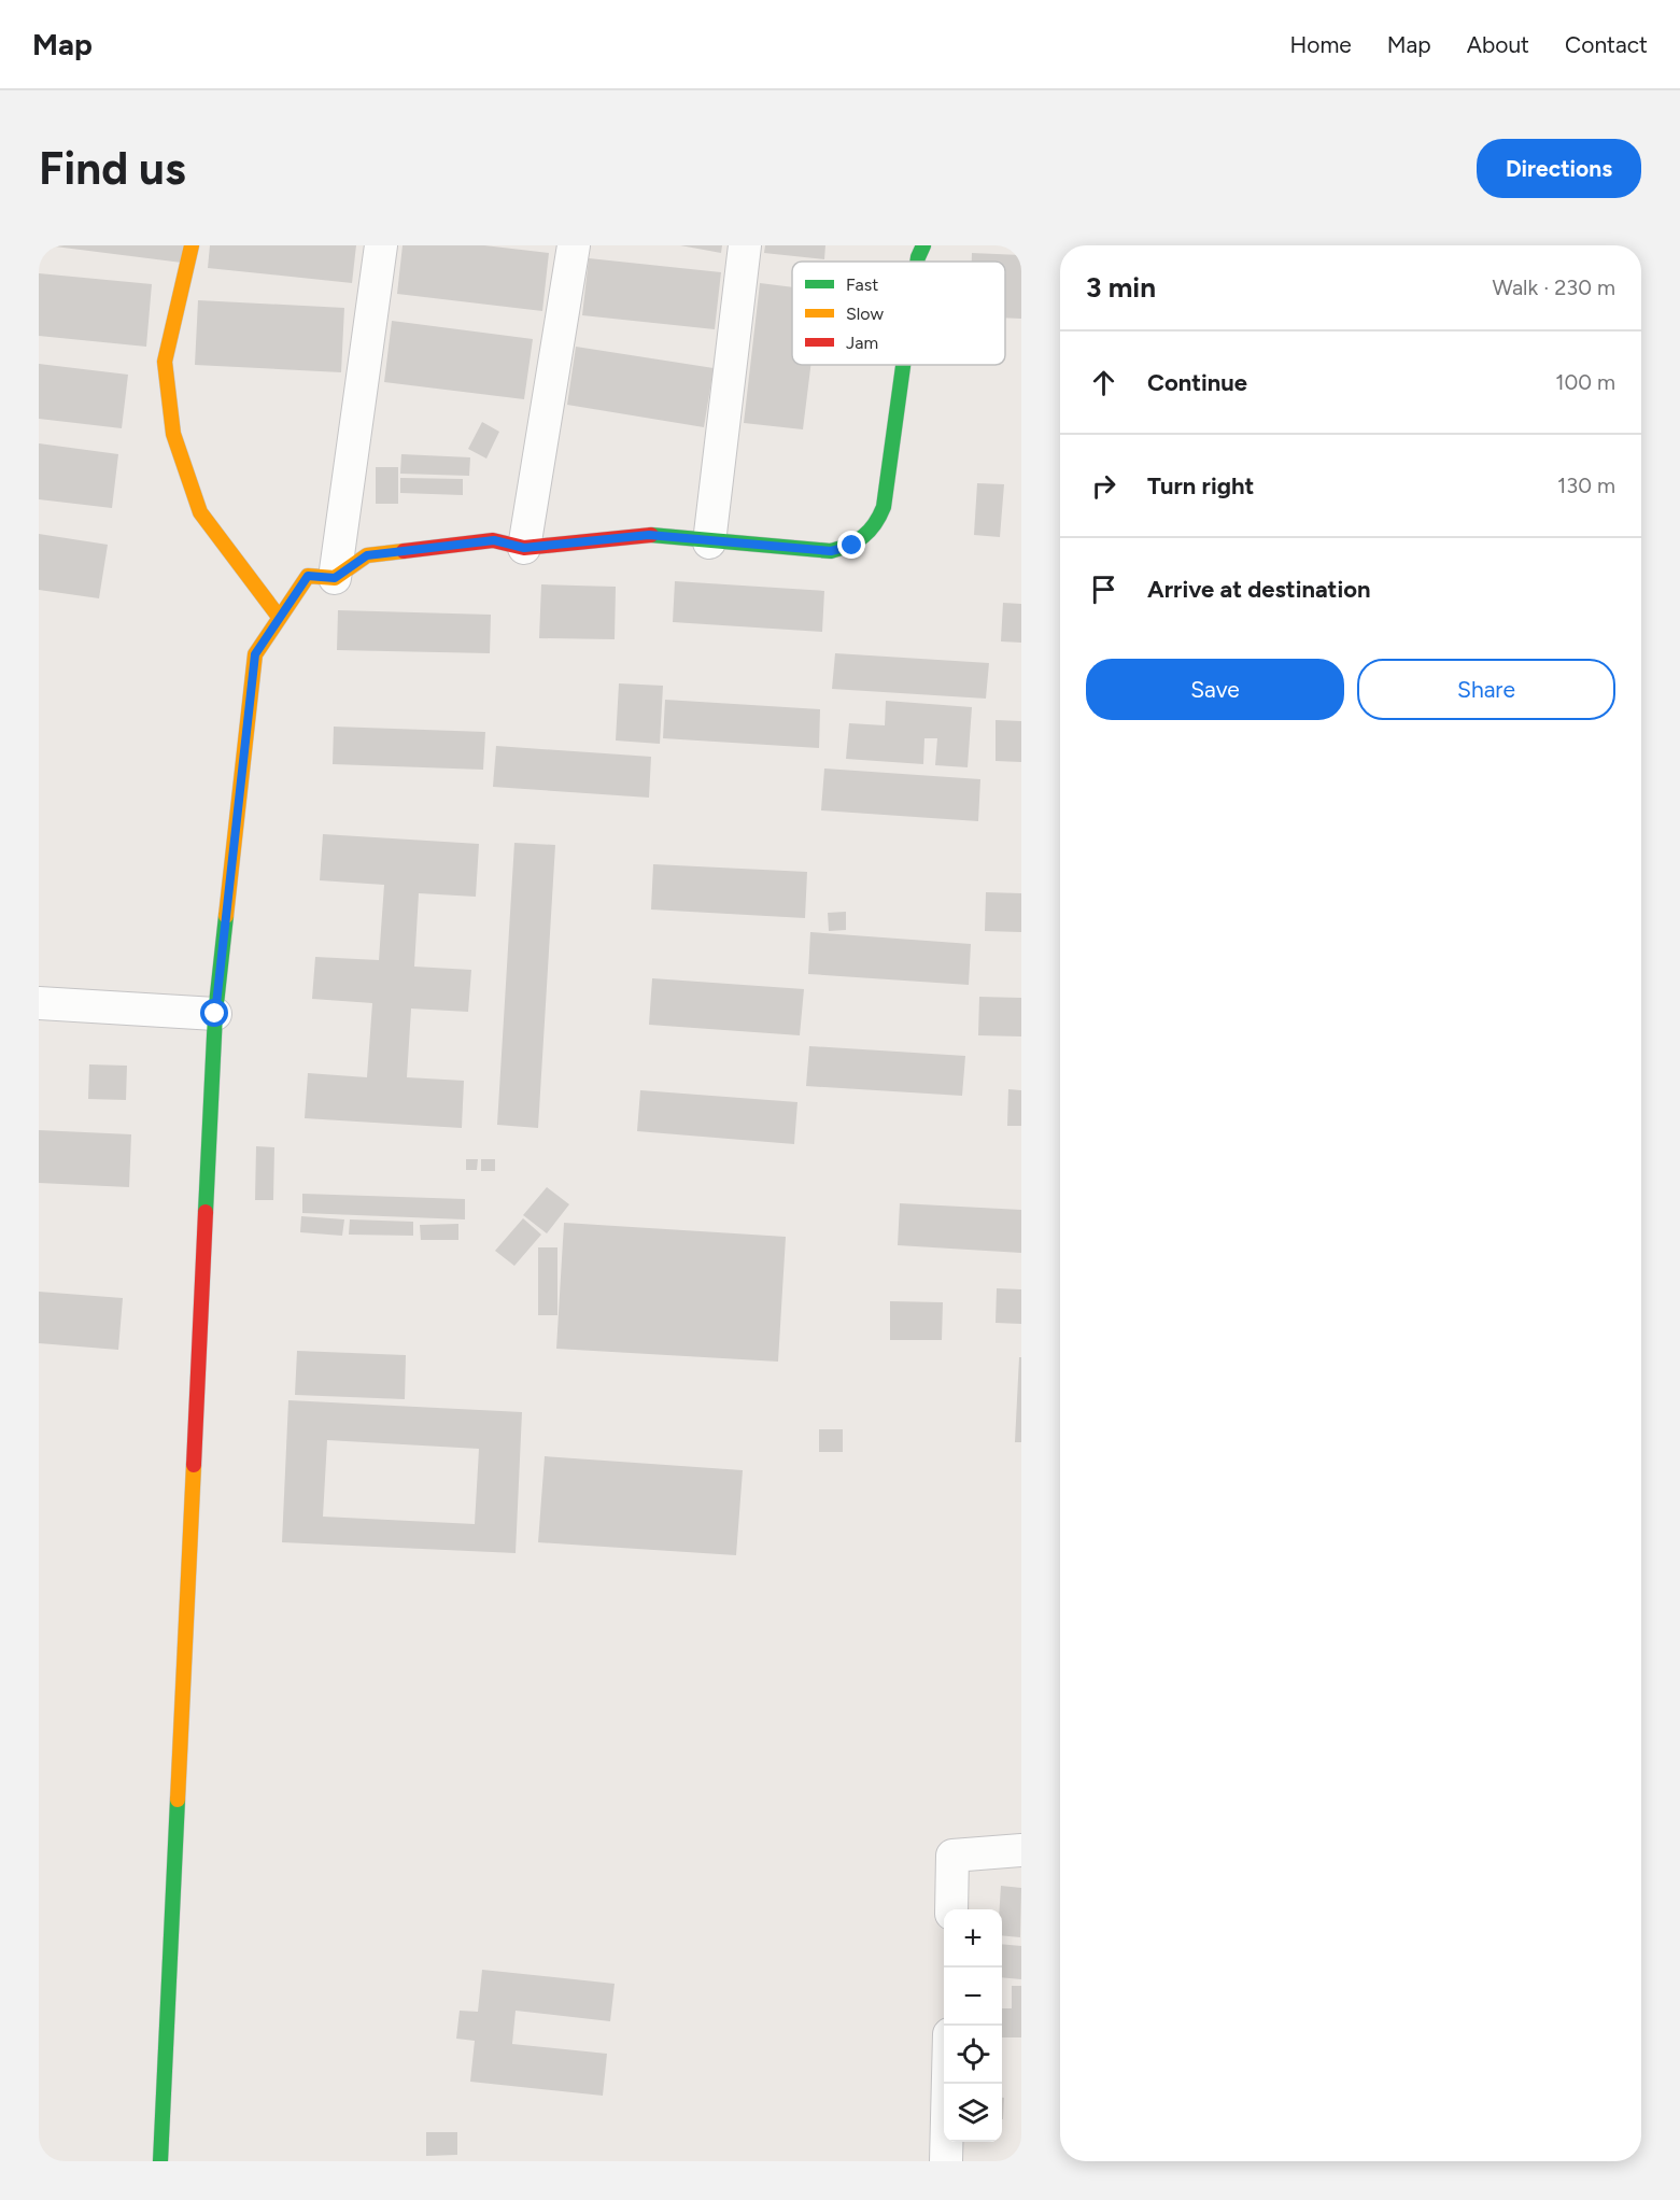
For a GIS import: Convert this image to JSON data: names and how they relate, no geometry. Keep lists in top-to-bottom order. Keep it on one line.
{"legend":["Fast","Slow","Jam"],"page":{"header":"Map","nav":["Home","Map","About","Contact"],"buttons":["Directions",["Save","Share"]],"title":"Find us","heading":["3 min","Walk · 230 m"],"list":[["Continue","100 m"],["Turn right","130 m"],"Arrive at destination"],"map_buttons":["+","−"]}}
